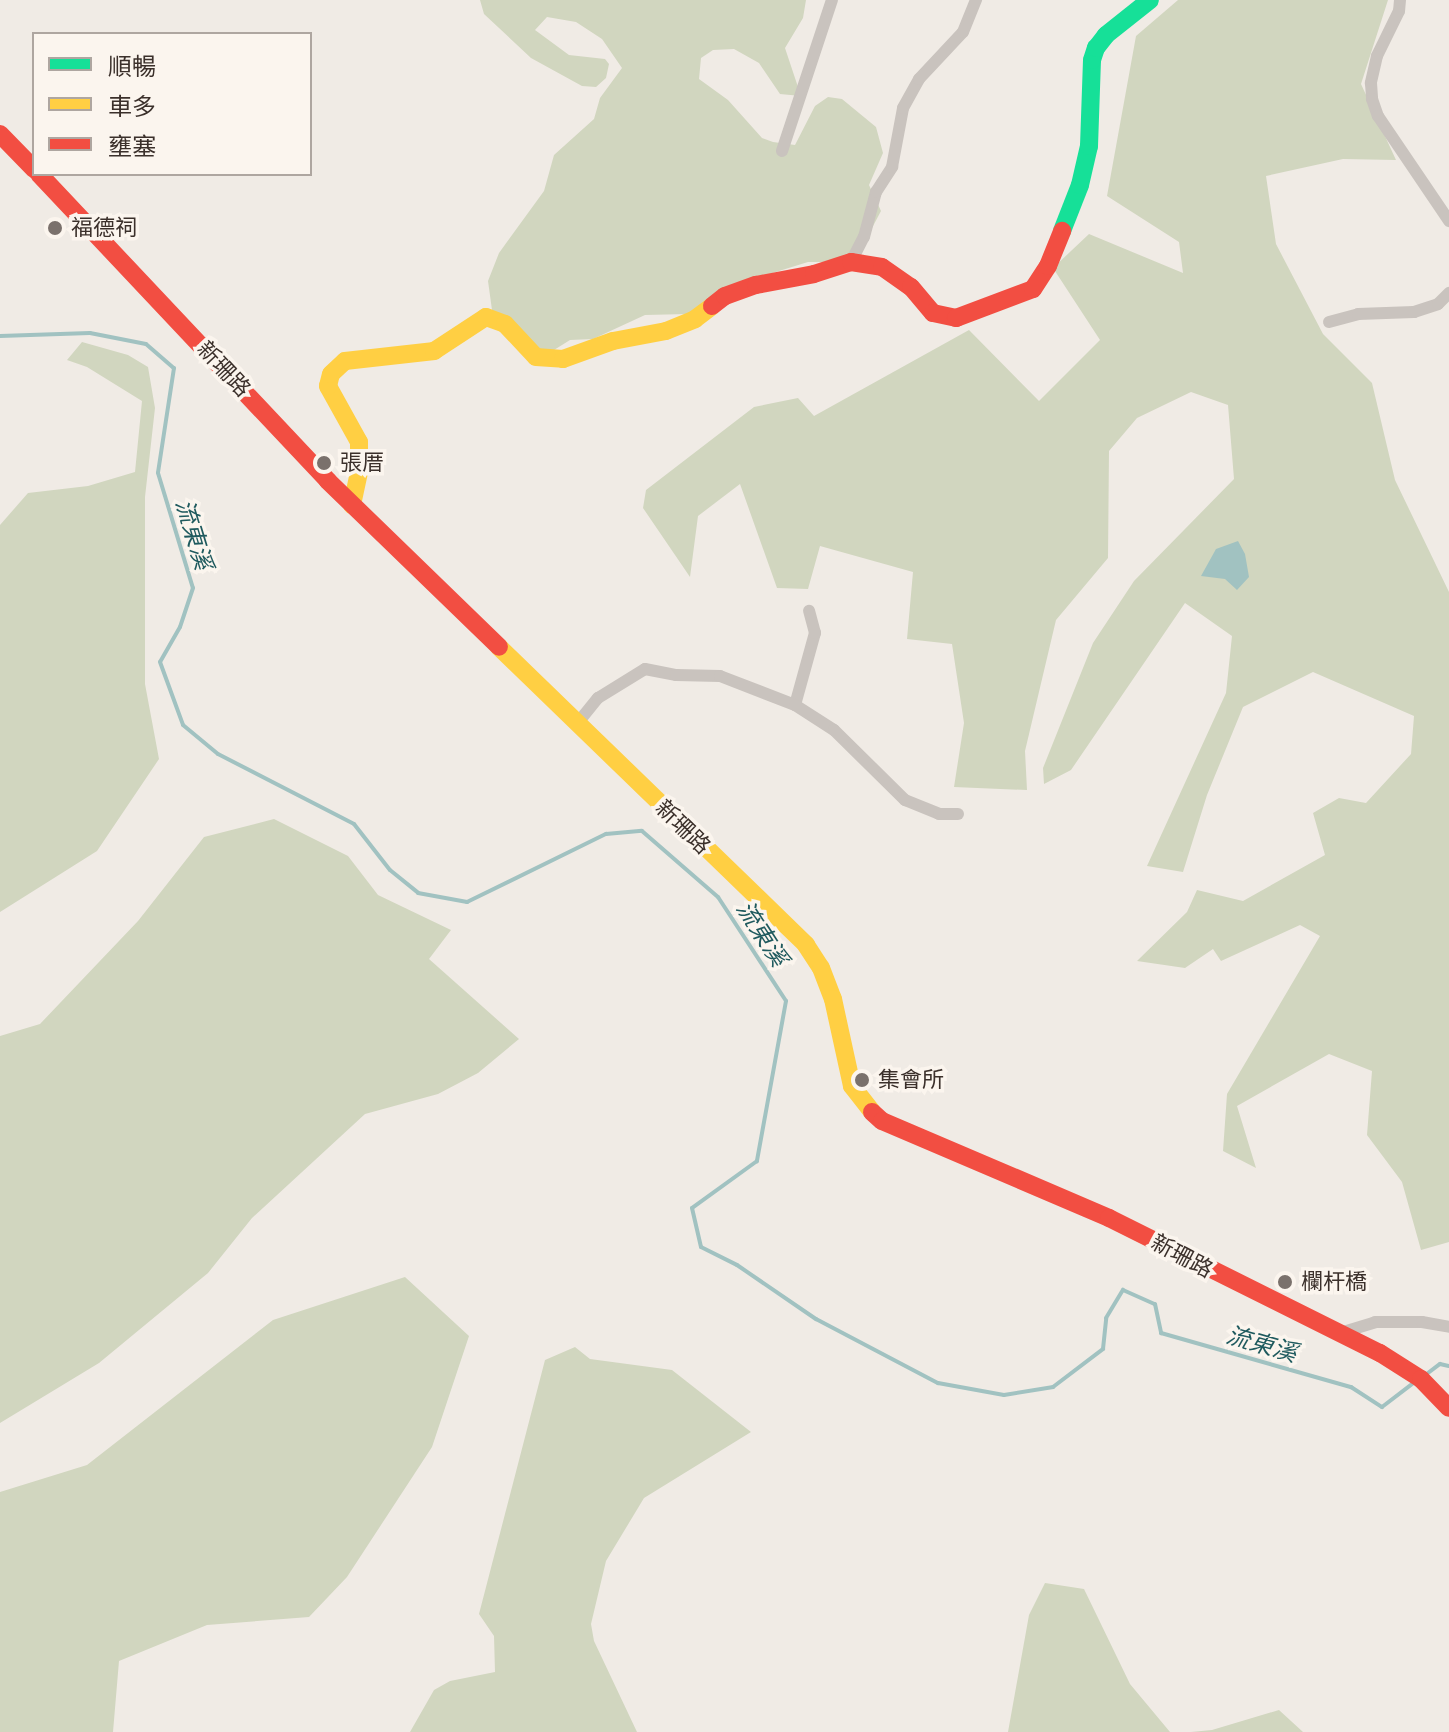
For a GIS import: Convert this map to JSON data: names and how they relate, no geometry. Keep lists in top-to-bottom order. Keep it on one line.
{"streets":{"street":["新珊路"]},"water":["流東溪"],"places":["福德祠","張厝","集會所","欄杆橋"],"legend":["順暢","車多","壅塞"]}
